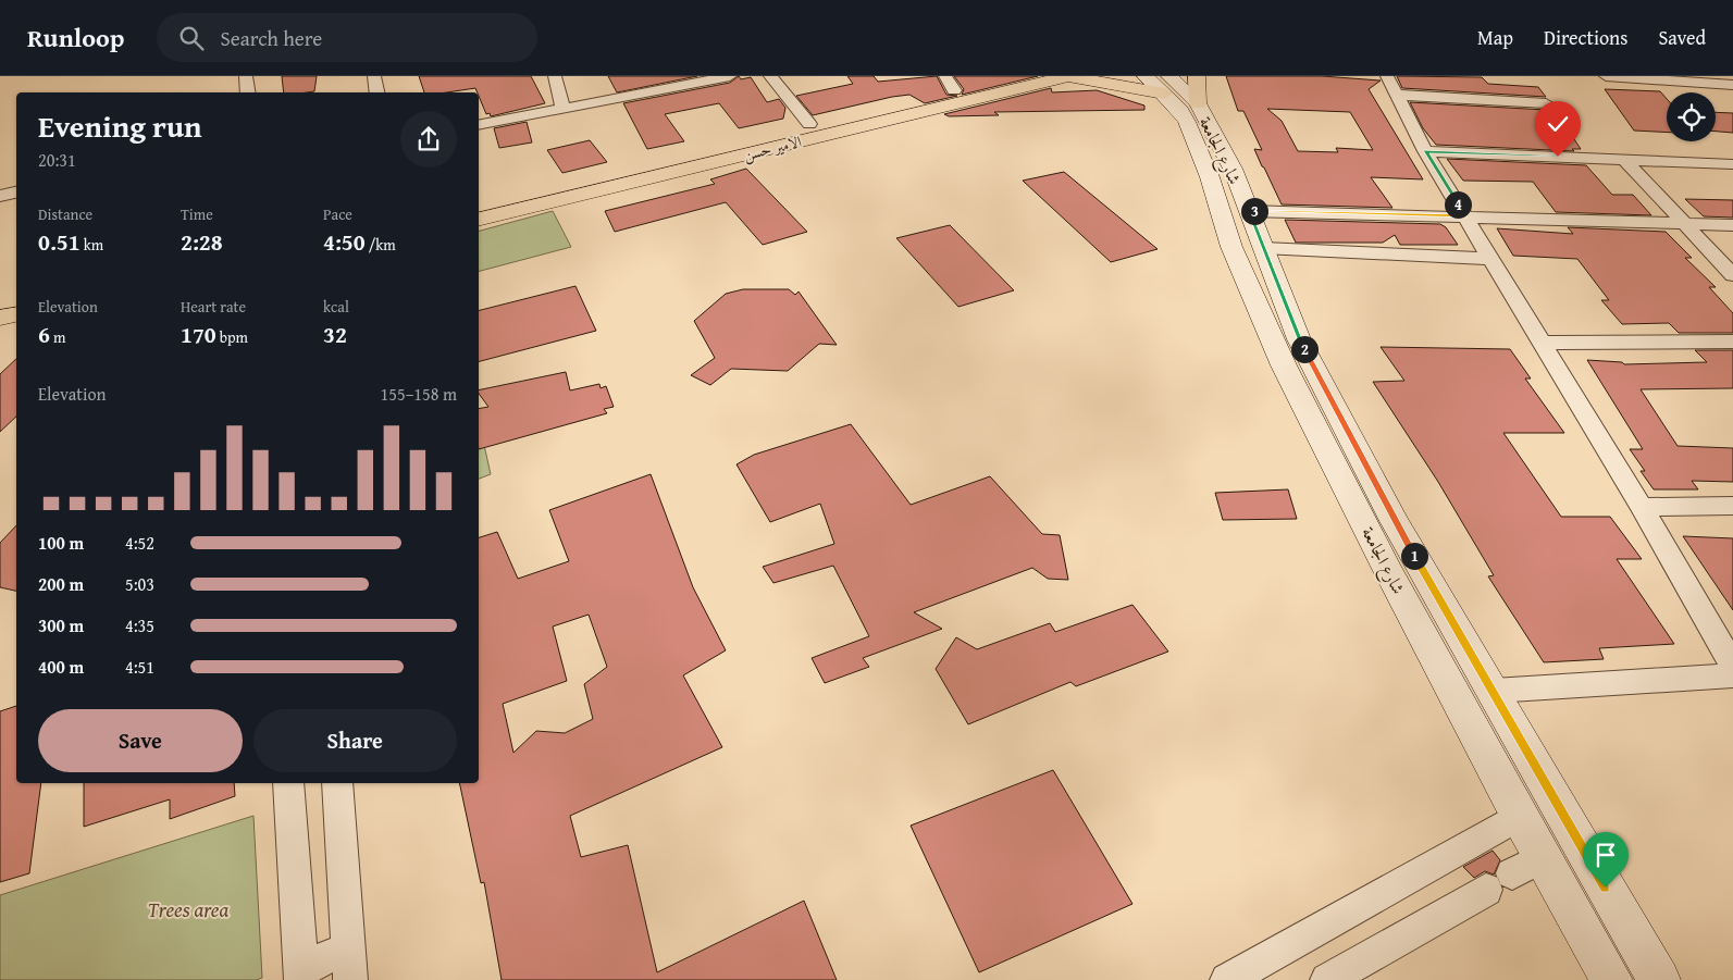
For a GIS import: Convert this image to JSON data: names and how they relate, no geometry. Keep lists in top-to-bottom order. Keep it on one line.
{"streets":{"main road":["الامير حسن","شارع الجامعة"]},"parks":["Trees area"],"page":{"header":"Runloop","search":"Search here","nav":["Map","Directions","Saved"],"heading":["Evening run","20:31"],"stats":[["Distance","0.51 km"],["Time","2:28"],["Pace","4:50 /km"],["Elevation","6 m"],["Heart rate","170 bpm"],["kcal","32"]],"pins":["4","3","2","1"],"chart":["Elevation","155–158 m"],"list":[{"name":"100 m","note":"4:52"},{"name":"200 m","note":"5:03"},{"name":"300 m","note":"4:35"},{"name":"400 m","note":"4:51"}],"buttons":["Save","Share"]}}
